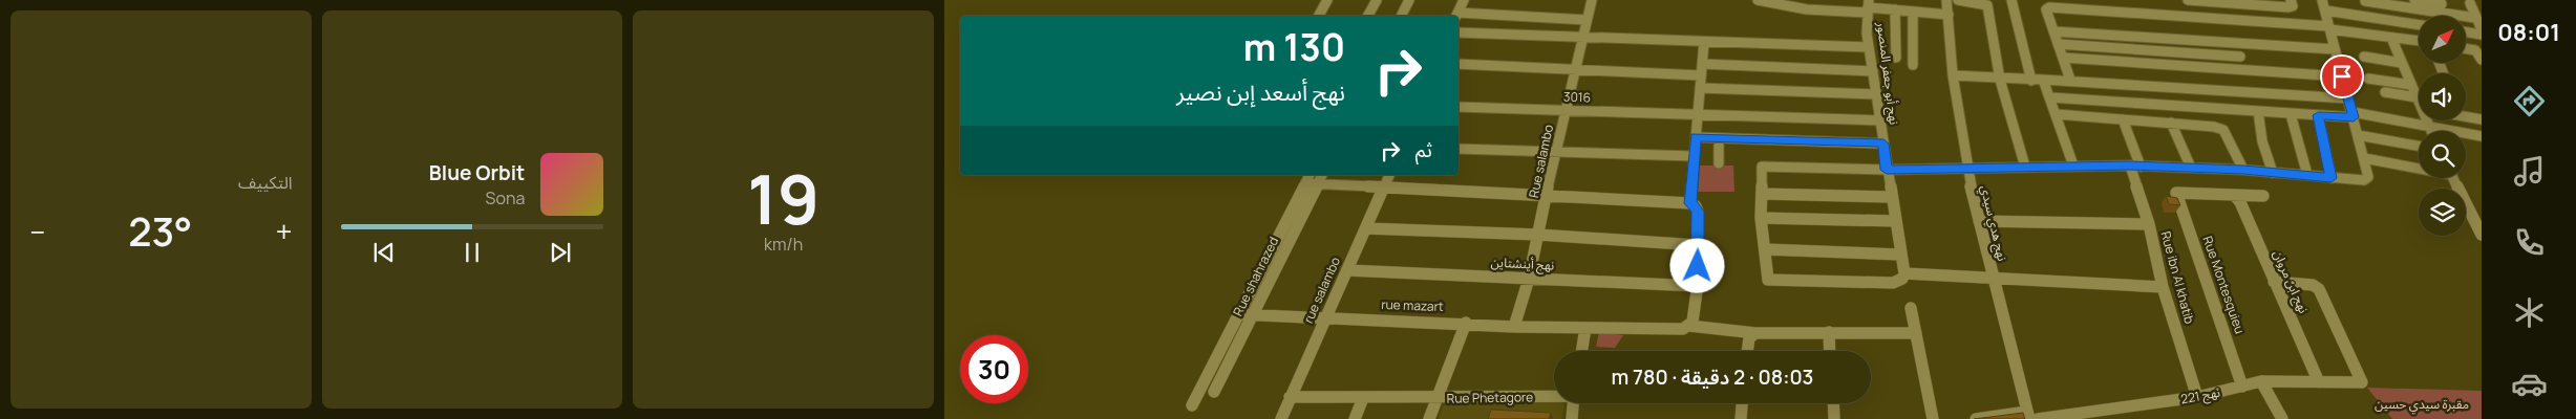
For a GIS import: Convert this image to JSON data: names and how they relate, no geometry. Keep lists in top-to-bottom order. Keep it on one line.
{"streets":{"street":["نهج أبو جعفر المنصور","3016","Rue salambo","نهج هدي سيدي","نهج أينشتاين","Rue shahrazed","Rue ibn Al khatib","نهج ابن مروان","Rue Montesquieu","rue salambo","rue mazart","نهج 221","Rue Phetagore"]},"crossings":[["نهج أبو جعفر المنصور","3016"],["3016","Rue salambo"],["Rue salambo","نهج أينشتاين"],["Rue salambo","rue mazart"],["نهج هدي سيدي","نهج 221"],["نهج أينشتاين","rue salambo"],["Rue shahrazed","rue mazart"],["Rue ibn Al khatib","نهج 221"],["نهج ابن مروان","Rue Montesquieu"],["نهج ابن مروان","نهج 221"],["Rue Montesquieu","نهج 221"],["rue salambo","rue mazart"],["rue salambo","Rue Phetagore"]],"parks":["مقبرة سيدي حسين"],"north":"top right","page":{"tabs":"08:01","tile":[["19","km/h"],"التكييف"],"turn":["130 m","نهج أسعد إبن نصير"],"then":"ثم","song":["Blue Orbit","Sona"],"heat":["−","23°","+"],"limit":"30","trip":"08:03 · 2 دقيقة · 780 m"}}
